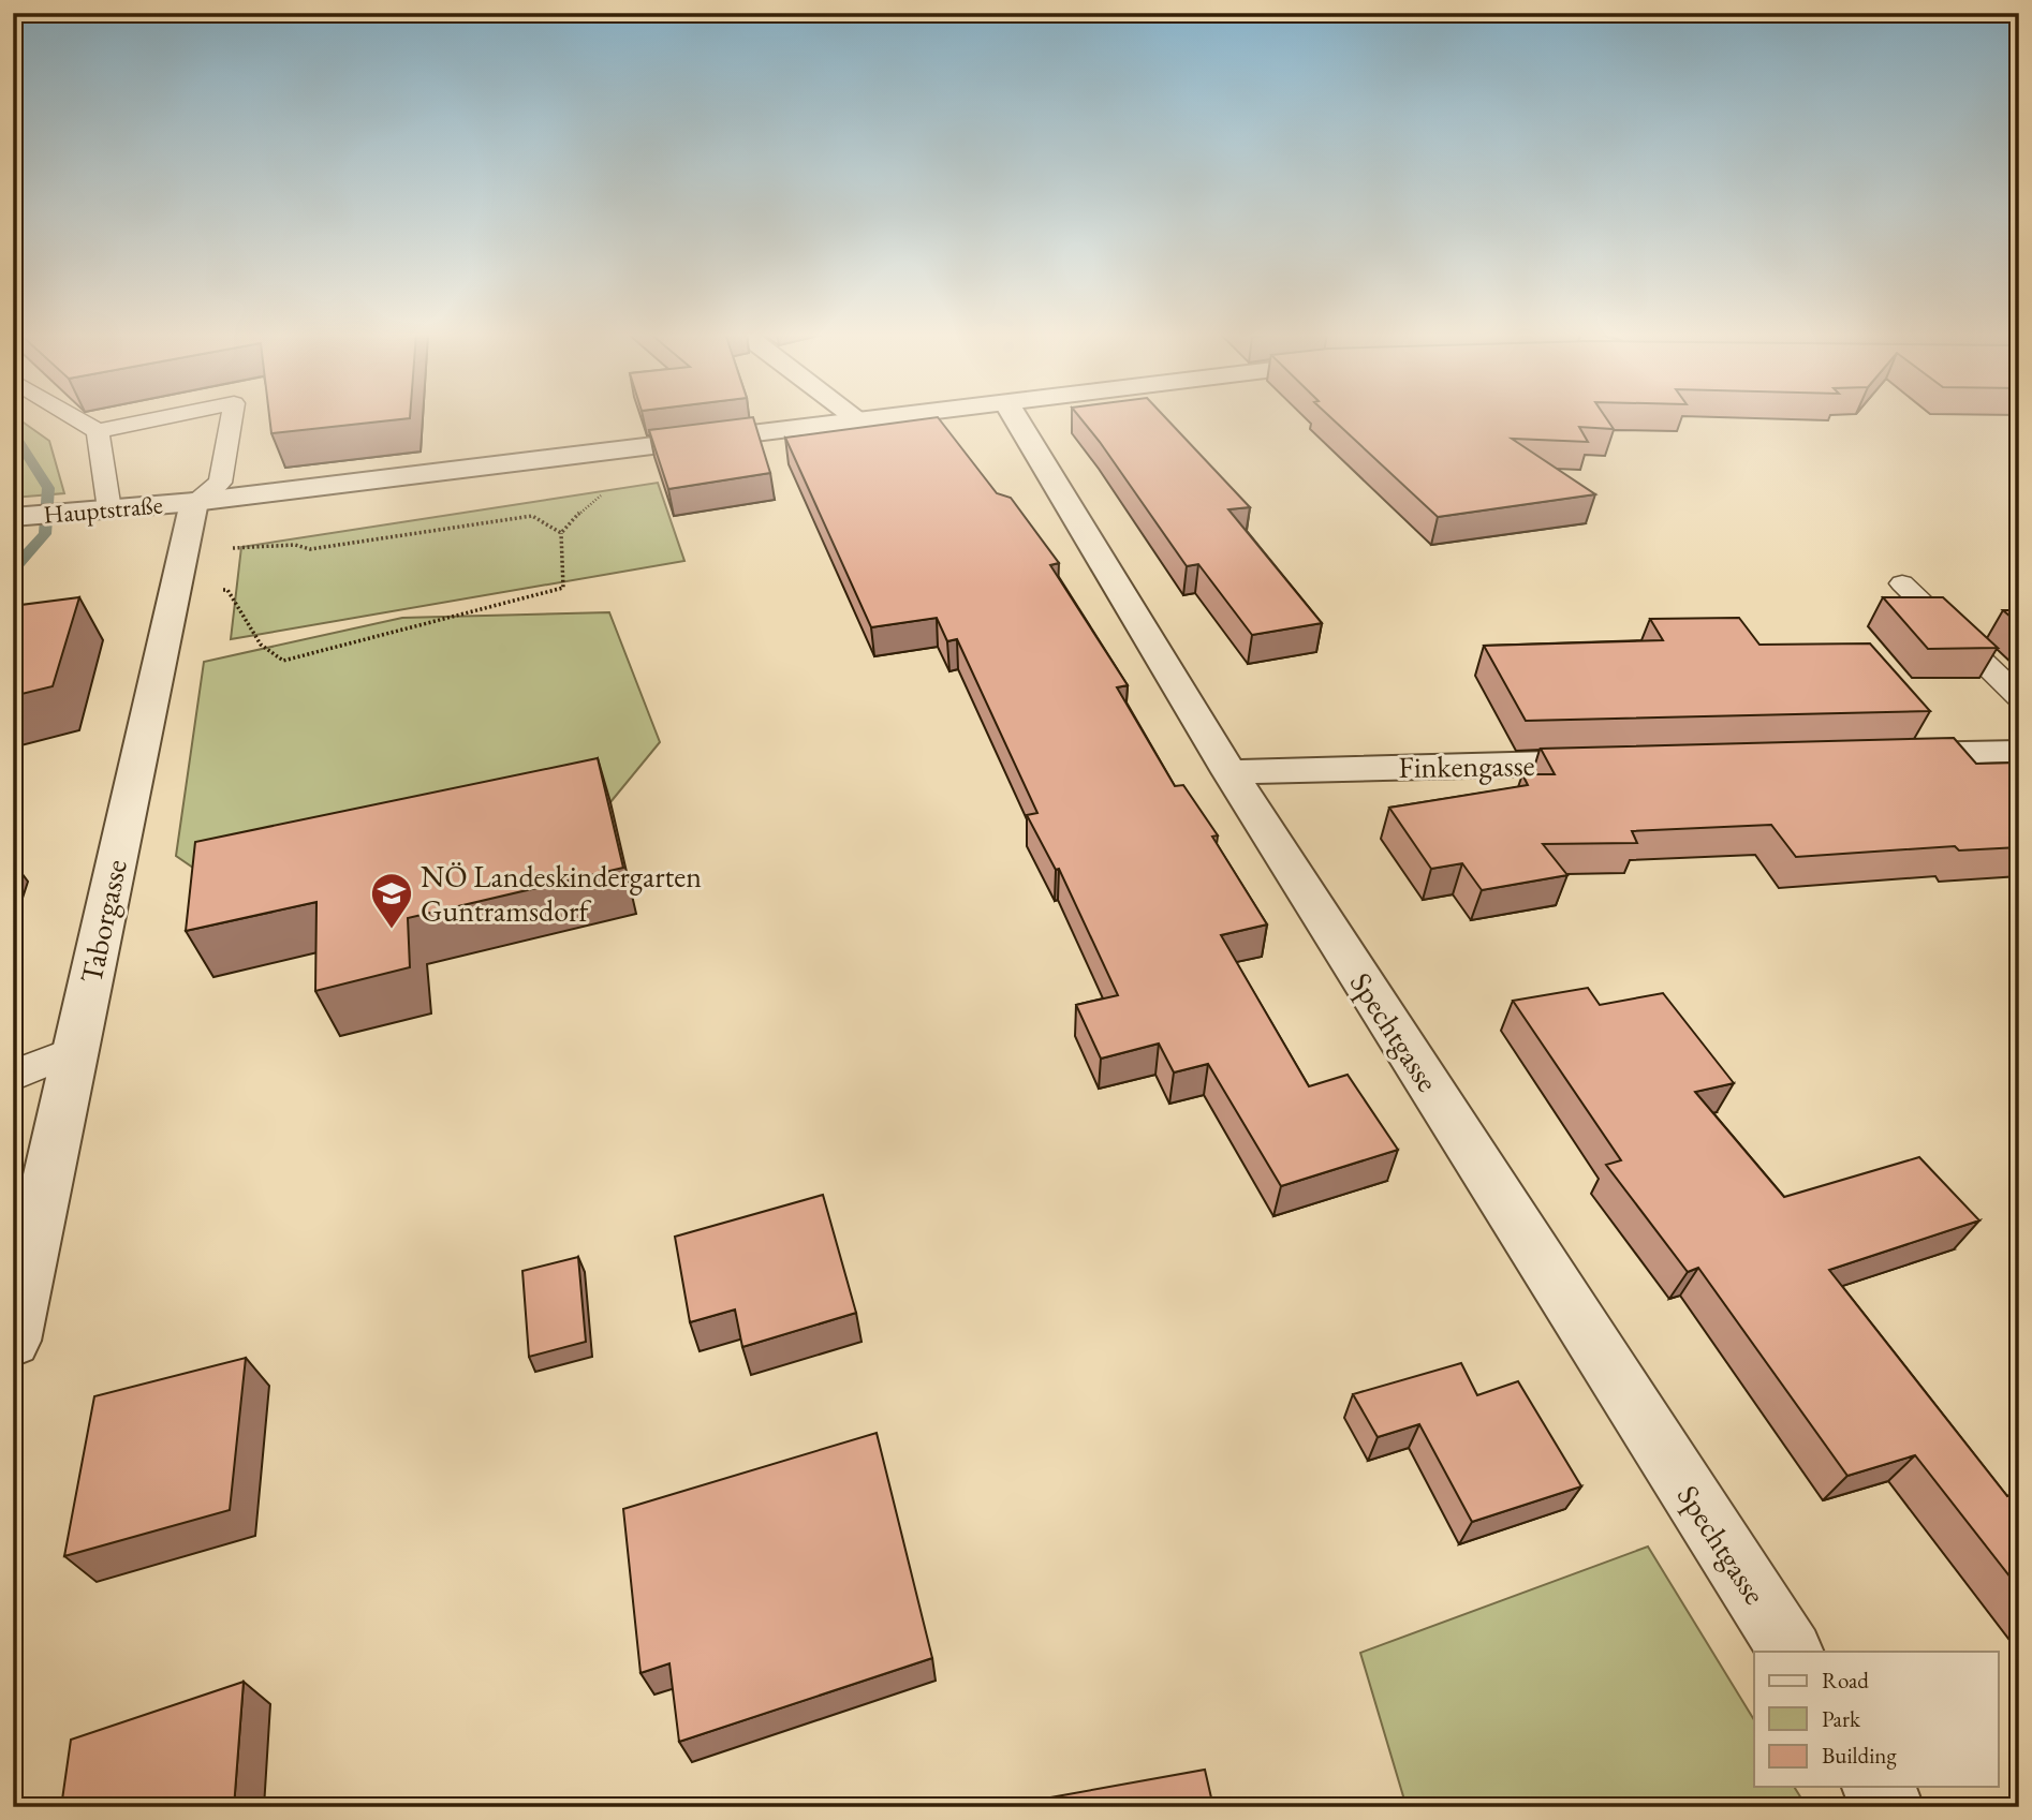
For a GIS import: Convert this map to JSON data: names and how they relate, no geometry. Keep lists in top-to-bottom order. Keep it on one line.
{"streets":{"street":["Hauptstraße","Finkengasse","Taborgasse","Spechtgasse"]},"crossings":[["Hauptstraße","Taborgasse"],["Finkengasse","Spechtgasse"]],"places":{"school or university":["NÖ Landeskindergarten Guntramsdorf"]},"legend":["Road","Park","Building"]}
